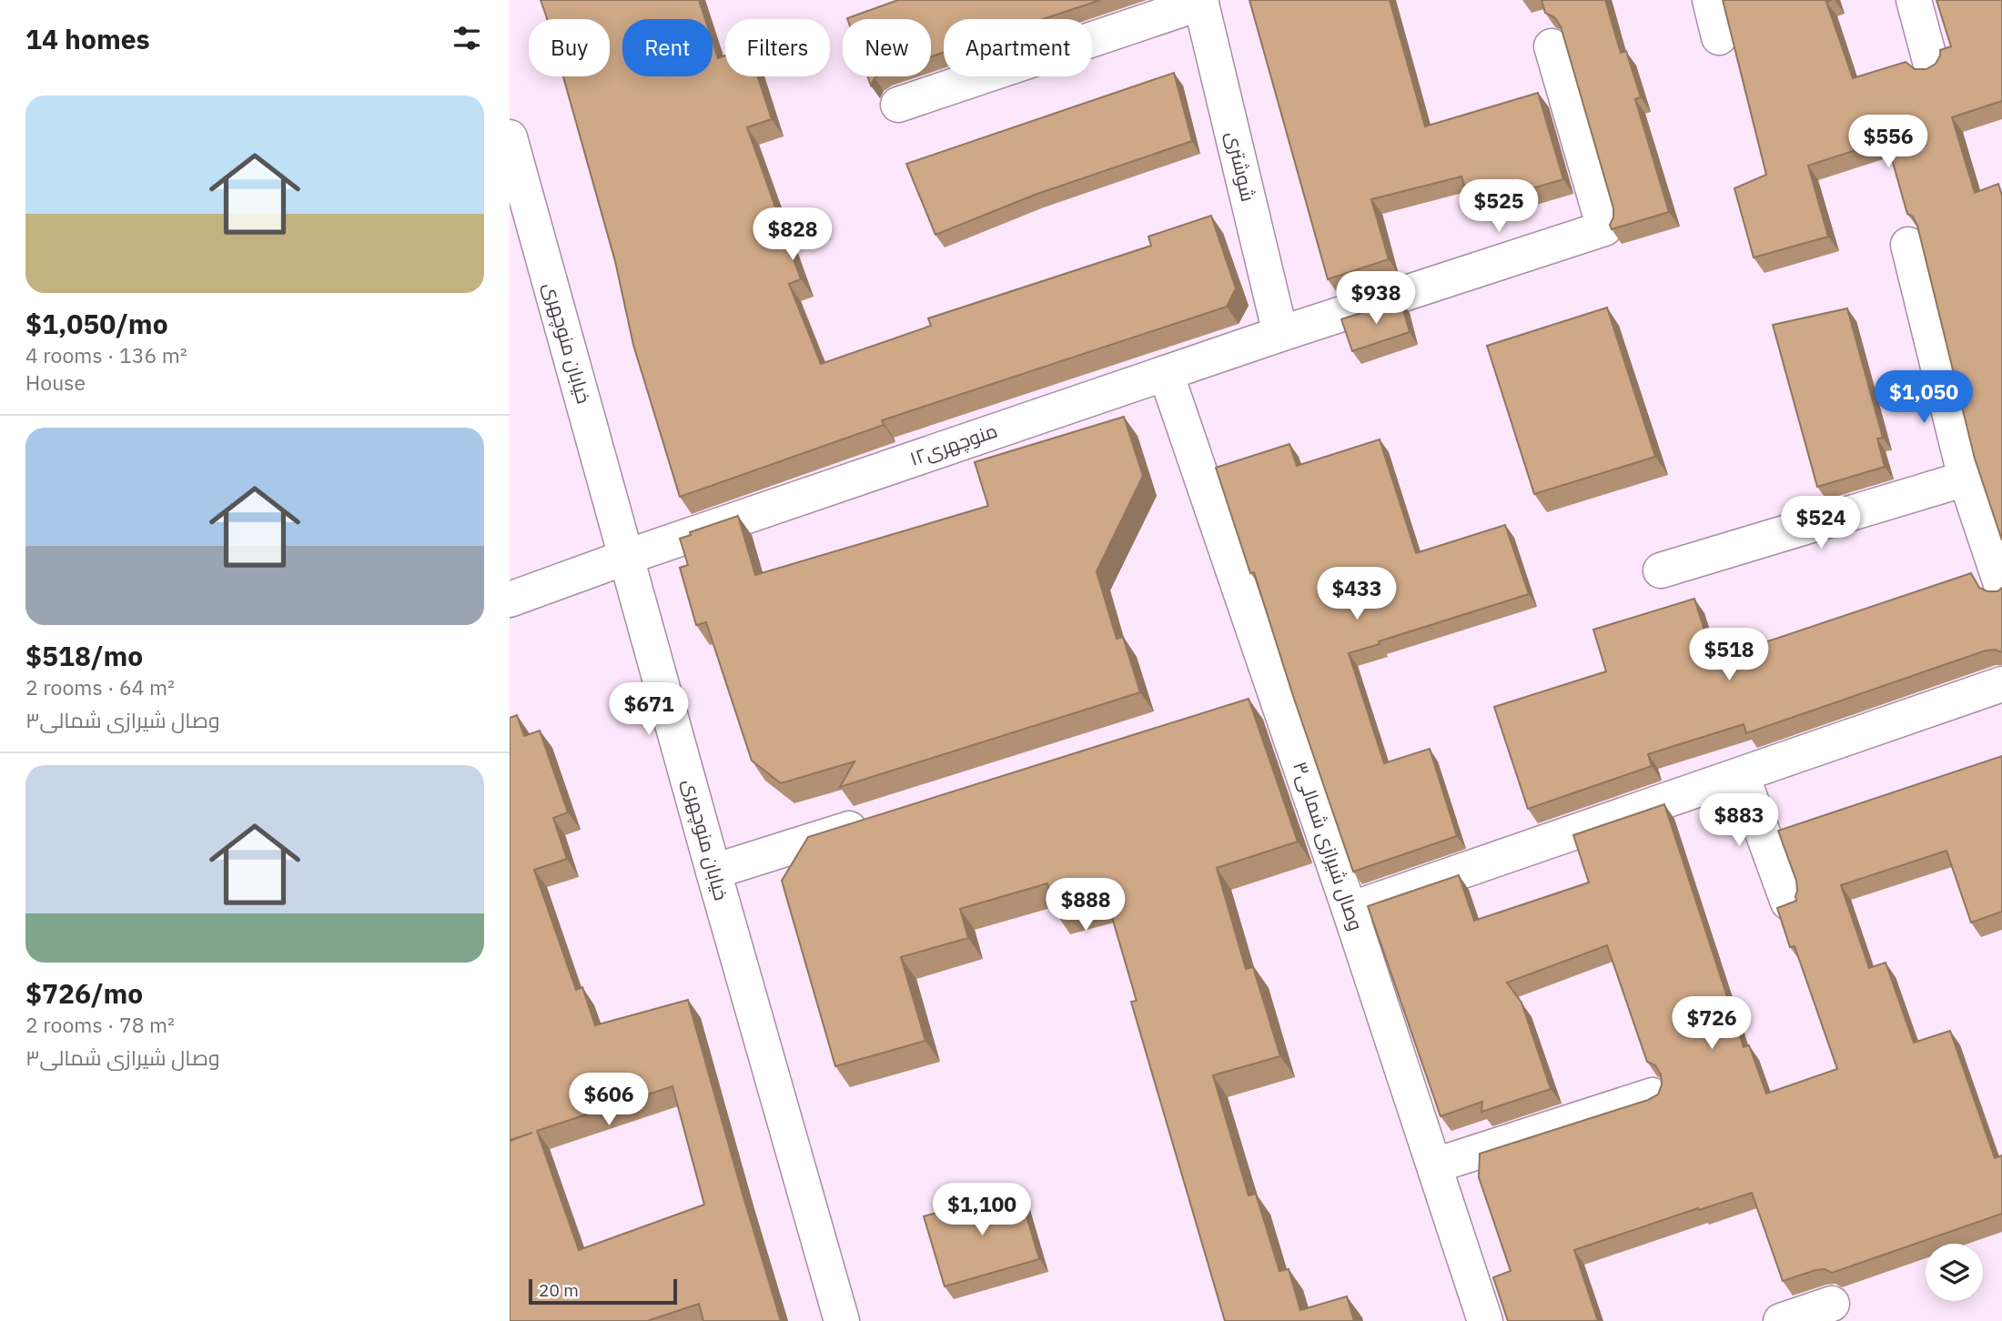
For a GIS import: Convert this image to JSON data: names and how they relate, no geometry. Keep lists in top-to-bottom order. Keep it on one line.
{"streets":{"street":["شوشتری","خیابان منوچهری","منوچهری۱۲","وصال شیرازی شمالی۳"]},"crossings":[["شوشتری","منوچهری۱۲"],["خیابان منوچهری","منوچهری۱۲"],["منوچهری۱۲","وصال شیرازی شمالی۳"]],"scale_bar":"20 m","page":{"heading":"14 homes","chip":["Buy","Rent","Filters","New","Apartment"],"list":[{"name":"$1,050/mo","note":"4 rooms · 136 m² · House"},{"name":"$518/mo","note":"2 rooms · 64 m² · وصال شیرازی شمالی۳"},{"name":"$726/mo","note":"2 rooms · 78 m² · وصال شیرازی شمالی۳"}],"price":["$556","$525","$828","$938","$1,050","$524","$433","$518","$671","$883","$888","$726","$606","$1,100"],"scale":"20 m"}}
